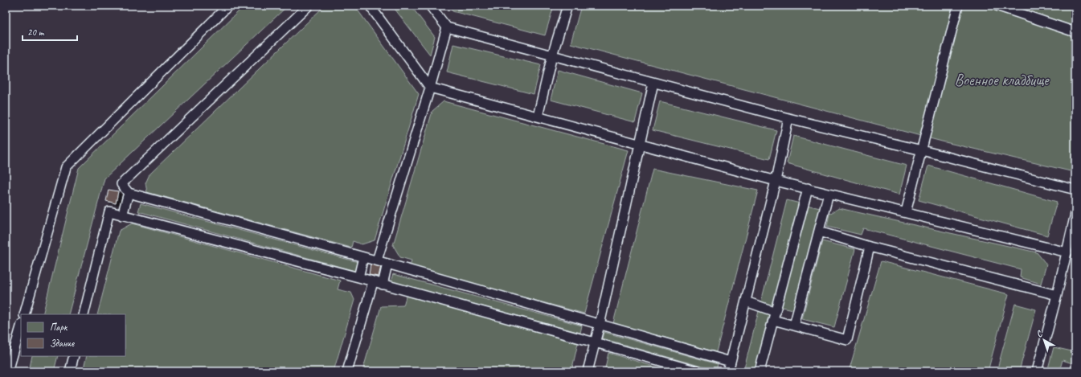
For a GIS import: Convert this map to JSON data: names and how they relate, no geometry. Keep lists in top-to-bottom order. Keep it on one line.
{"parks":["Военное кладбище"],"legend":["Парк","Здание"],"scale_bar":"20 m","north":"top left"}
